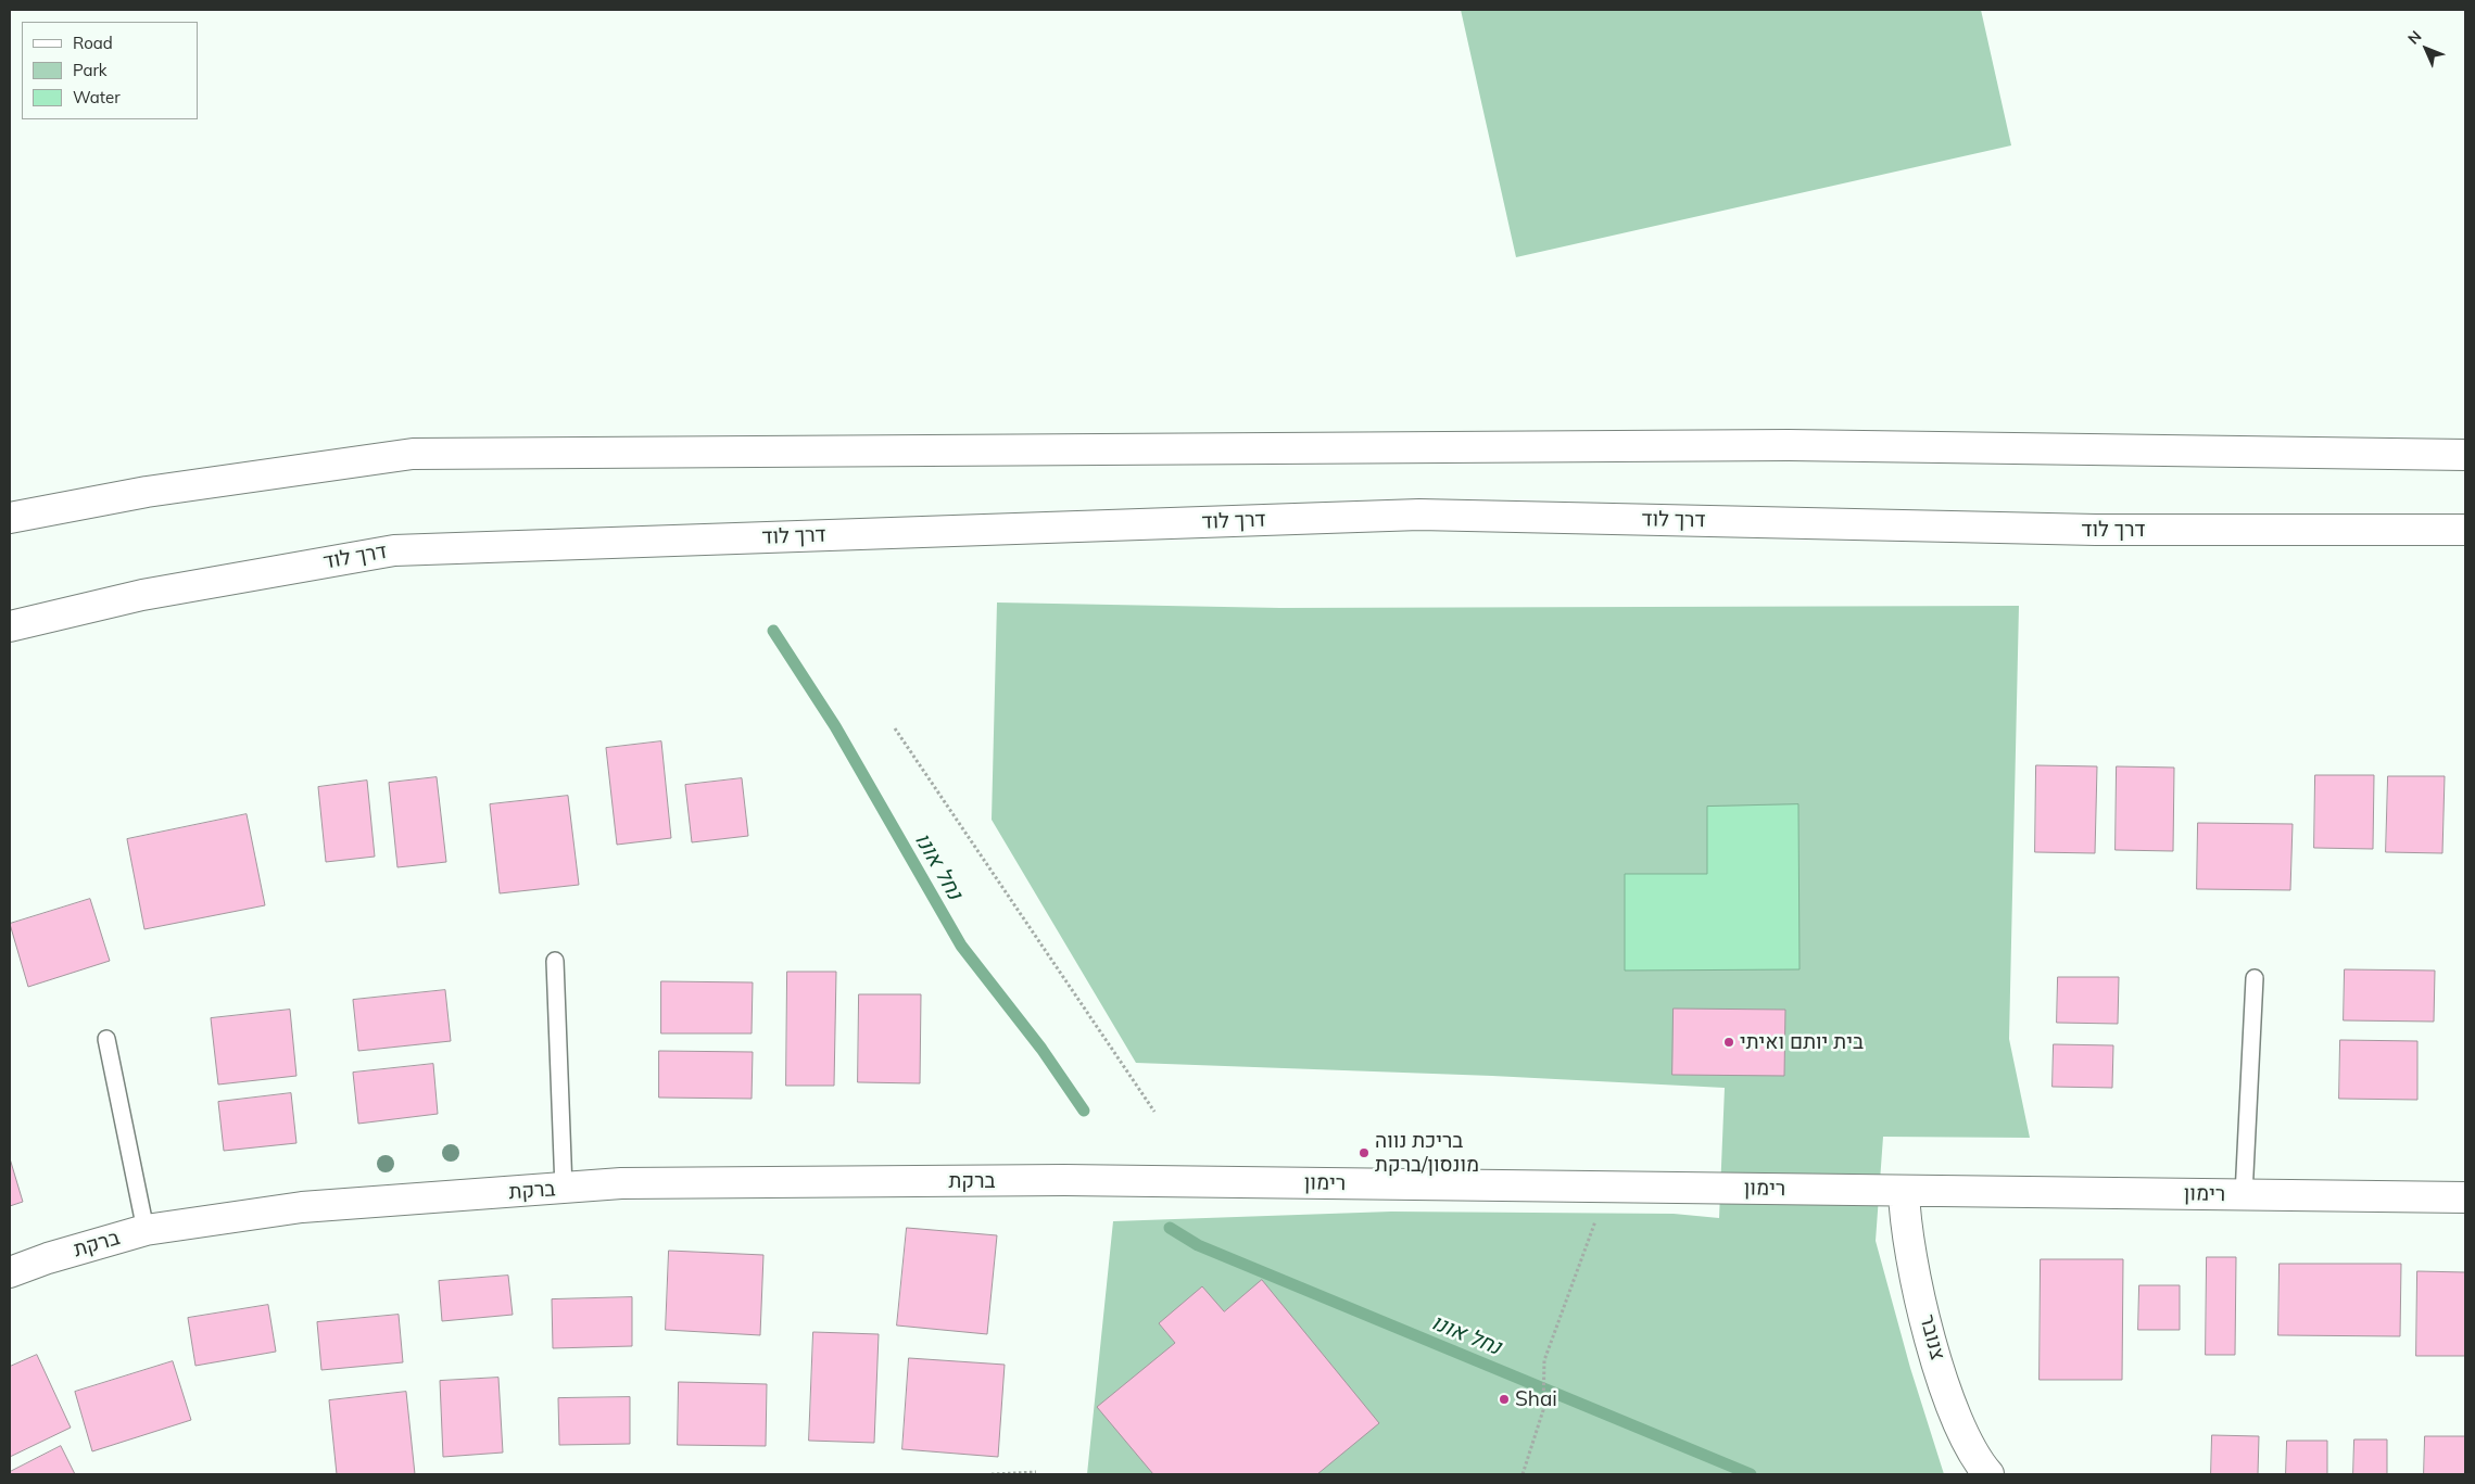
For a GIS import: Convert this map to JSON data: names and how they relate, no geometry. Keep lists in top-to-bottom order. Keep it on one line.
{"streets":{"main road":["דרך לוד","ברקת","רימון","צנובר"]},"crossings":[["ברקת","רימון"],["רימון","צנובר"]],"water":["נחל אונו"],"places":["בית יותם ואיתי","בריכת נווה מונסון/ברקת","Shai"],"legend":["Road","Park","Water"],"north":"top left"}
